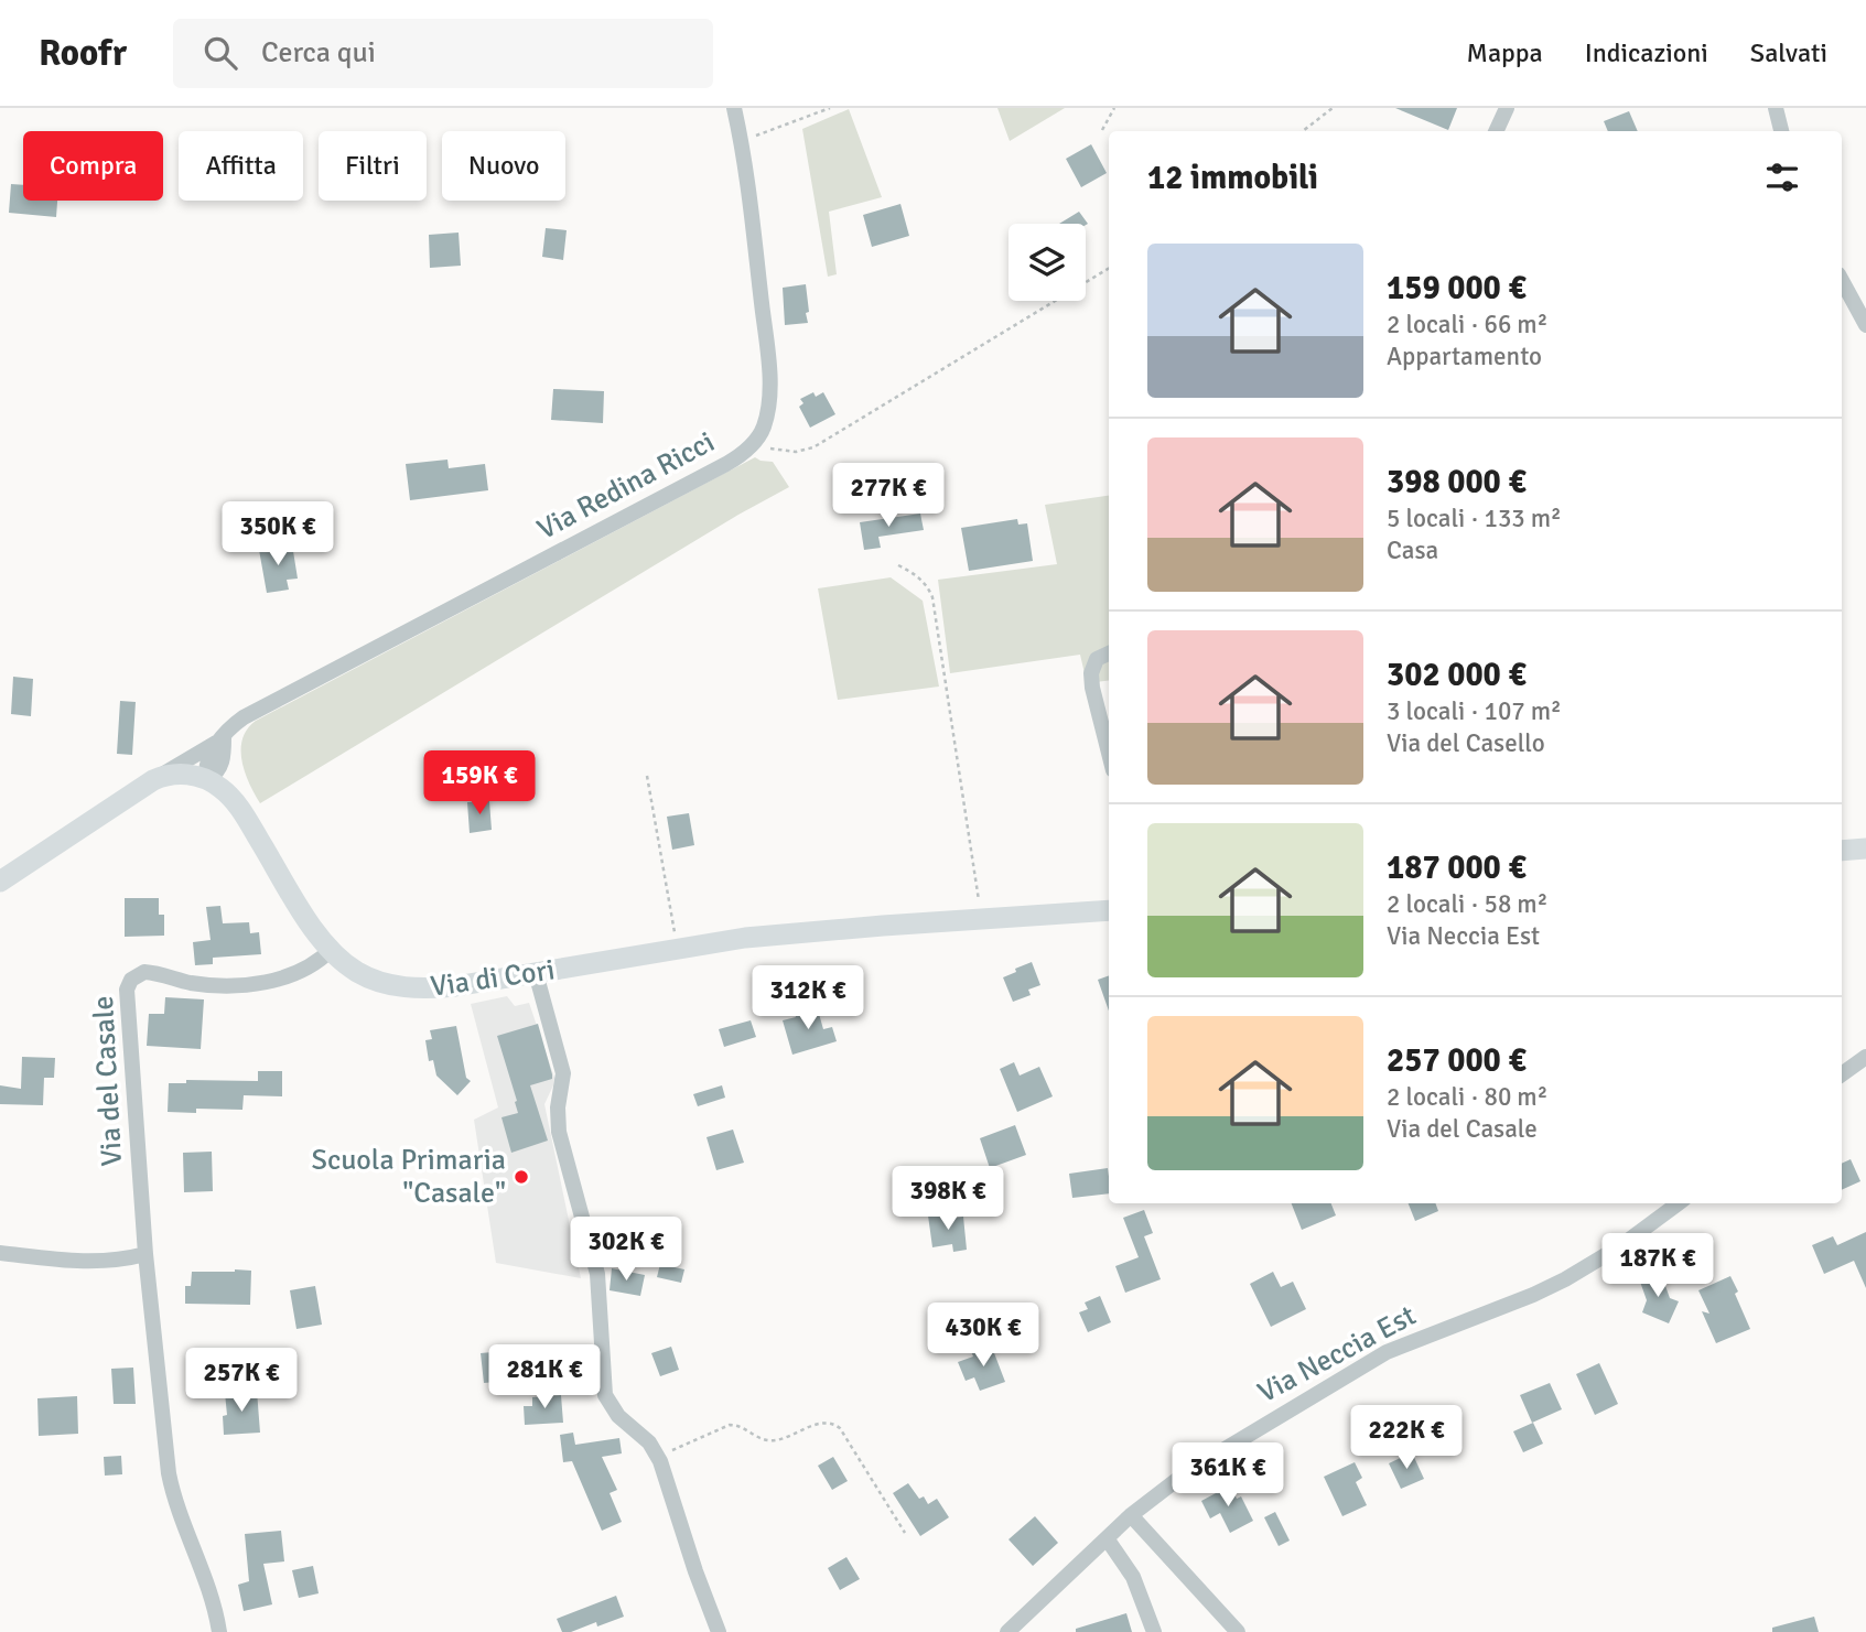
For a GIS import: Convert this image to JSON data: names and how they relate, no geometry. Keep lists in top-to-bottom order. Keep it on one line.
{"streets":{"main road":["Via di Cori"],"street":["Via Redina Ricci","Via del Casale","Via Neccia Est"]},"crossings":[["Via di Cori","Via del Casale"]],"places":["Scuola Primaria \"Casale\""],"page":{"header":"Roofr","search":"Cerca qui","nav":["Mappa","Indicazioni","Salvati"],"chip":["Compra","Affitta","Filtri","Nuovo"],"heading":"12 immobili","list":[{"name":"159 000 €","note":"2 locali · 66 m² · Appartamento"},{"name":"398 000 €","note":"5 locali · 133 m² · Casa"},{"name":"302 000 €","note":"3 locali · 107 m² · Via del Casello"},{"name":"187 000 €","note":"2 locali · 58 m² · Via Neccia Est"},{"name":"257 000 €","note":"2 locali · 80 m² · Via del Casale"}],"price":["277K €","350K €","159K €","312K €","398K €","302K €","187K €","430K €","281K €","257K €","222K €","361K €"]}}
